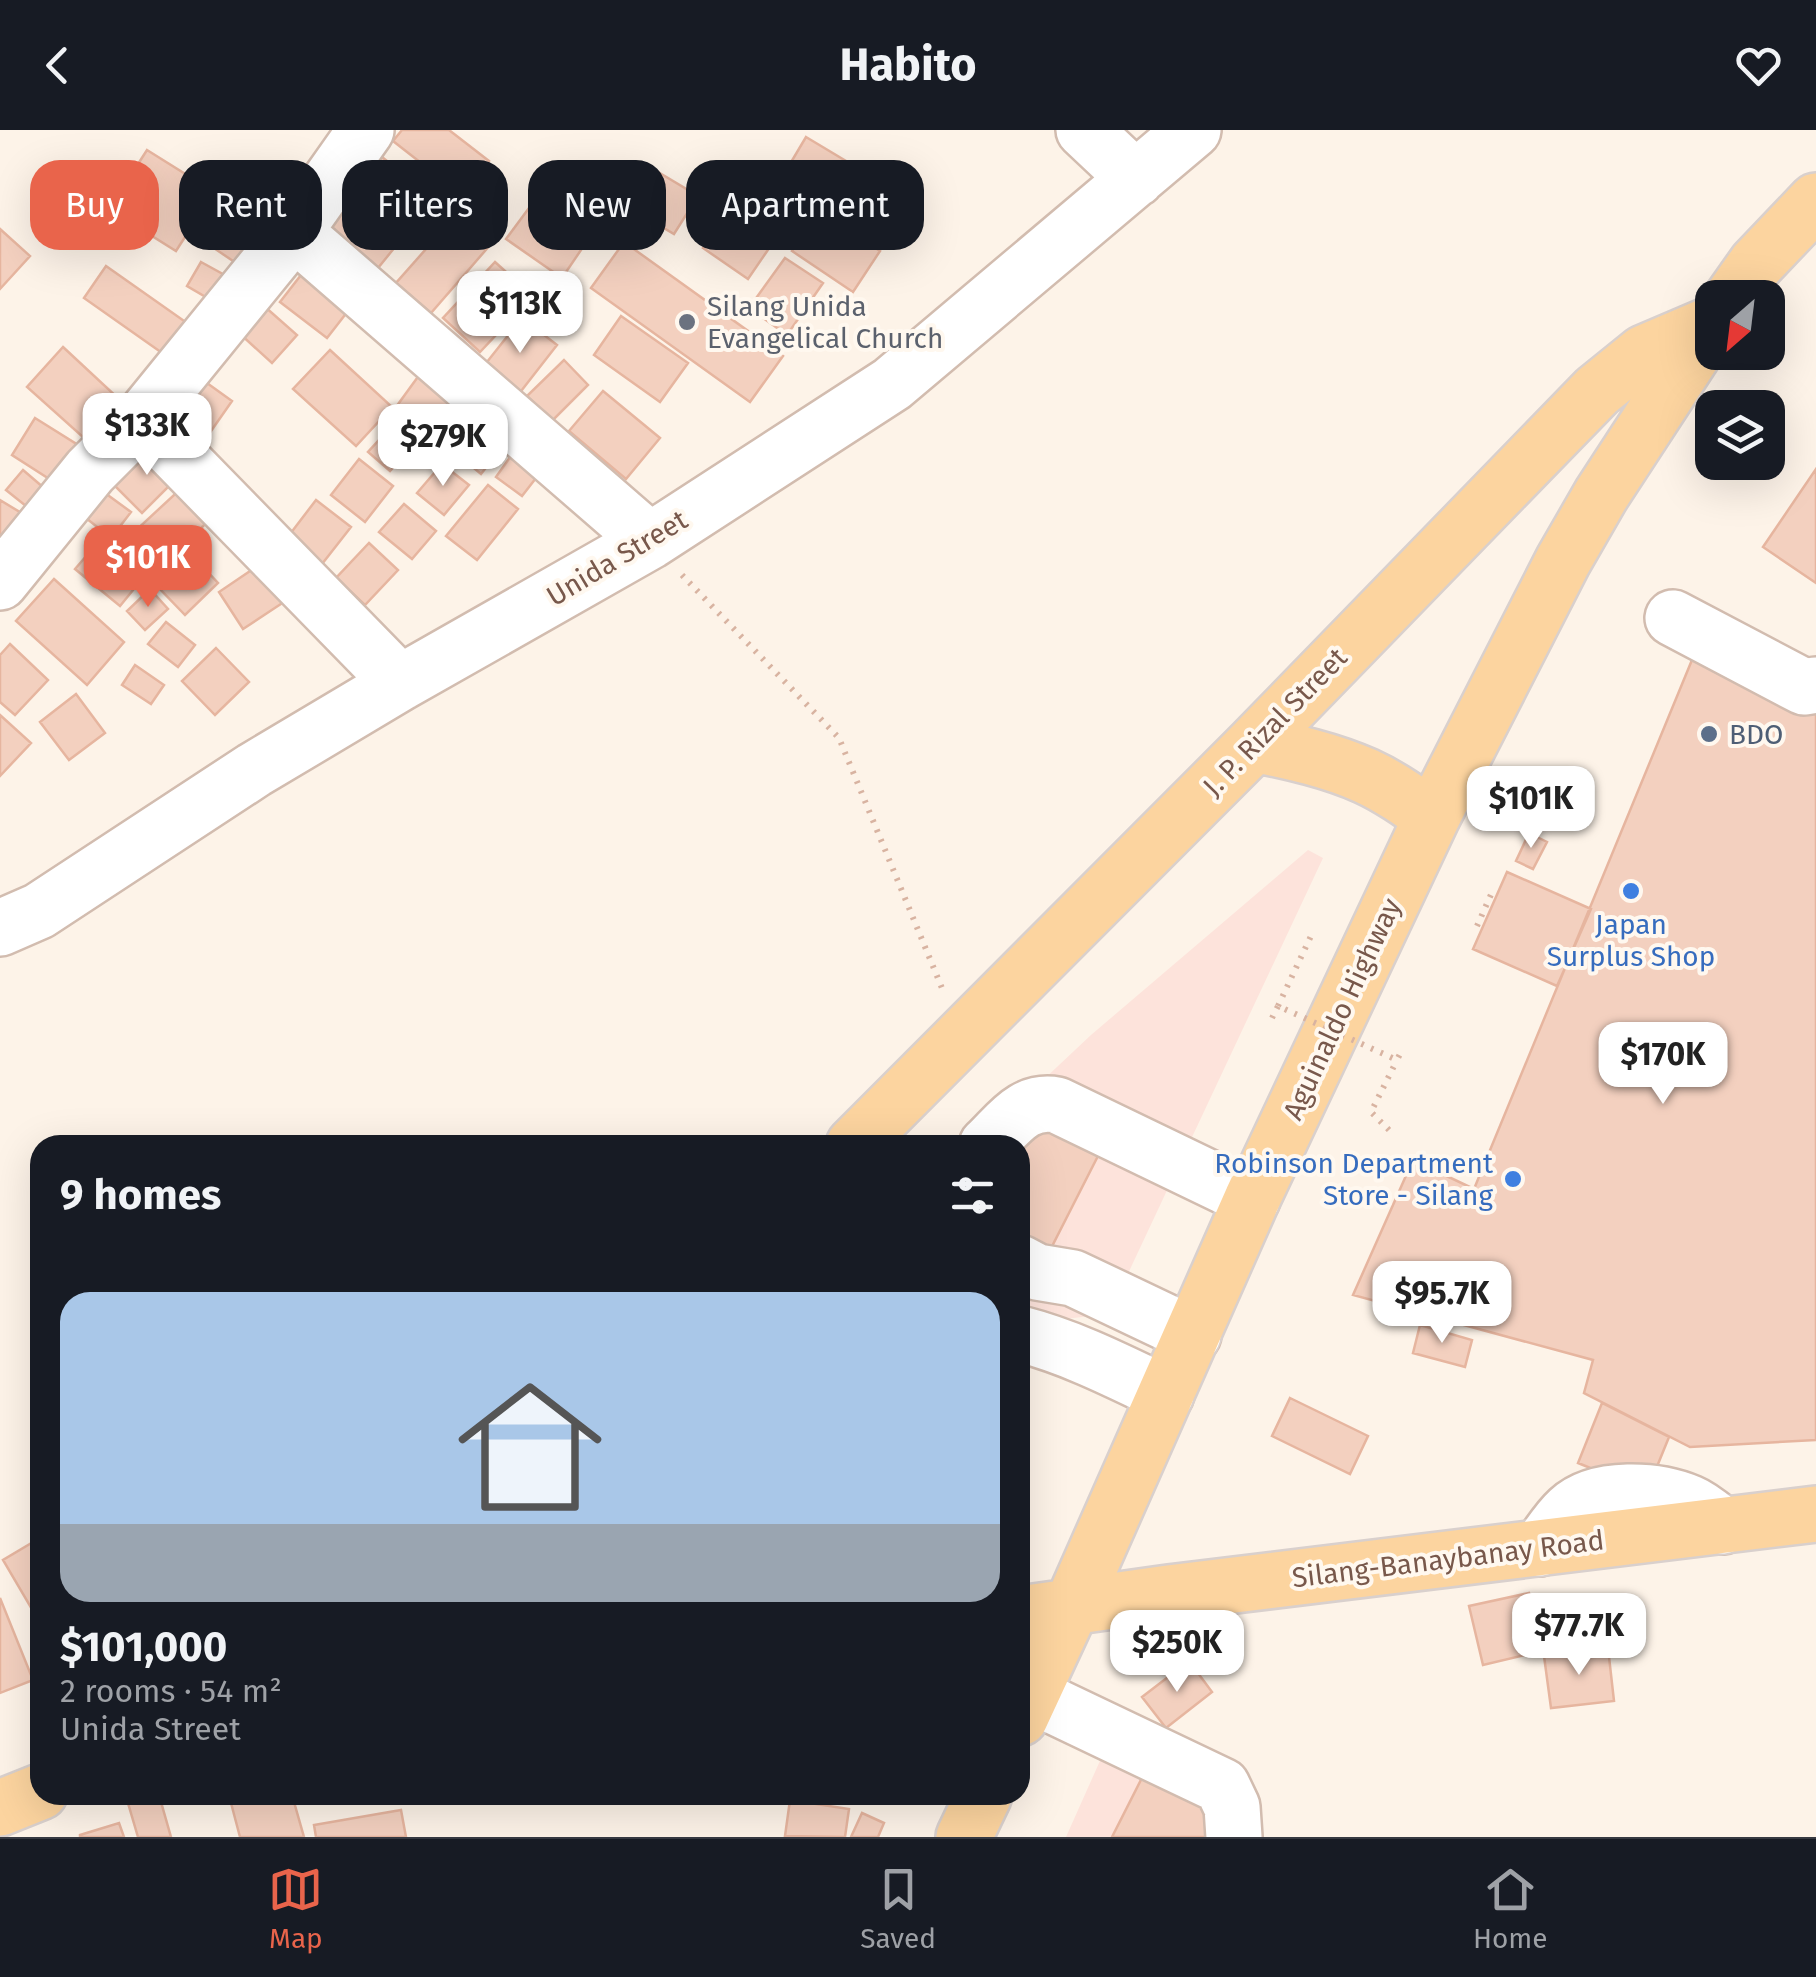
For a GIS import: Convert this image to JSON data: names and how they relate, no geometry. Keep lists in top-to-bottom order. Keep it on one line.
{"streets":{"main road":["J. P. Rizal Street","Aguinaldo Highway","Silang-Banaybanay Road"],"street":["Unida Street"]},"crossings":[["Aguinaldo Highway","Silang-Banaybanay Road"]],"places":["Silang Unida Evangelical Church","BDO","Japan Surplus Shop","Robinson Department Store - Silang"],"north":"bottom left","page":{"header":"Habito","chip":["Buy","Rent","Filters","New","Apartment"],"price":["$113K","$133K","$279K","$101K","$101K","$170K","$95.7K","$77.7K","$250K"],"heading":"9 homes","list":[{"name":"$101,000","note":"2 rooms · 54 m² · Unida Street"}],"tabs":["Map","Saved","Home"]}}
